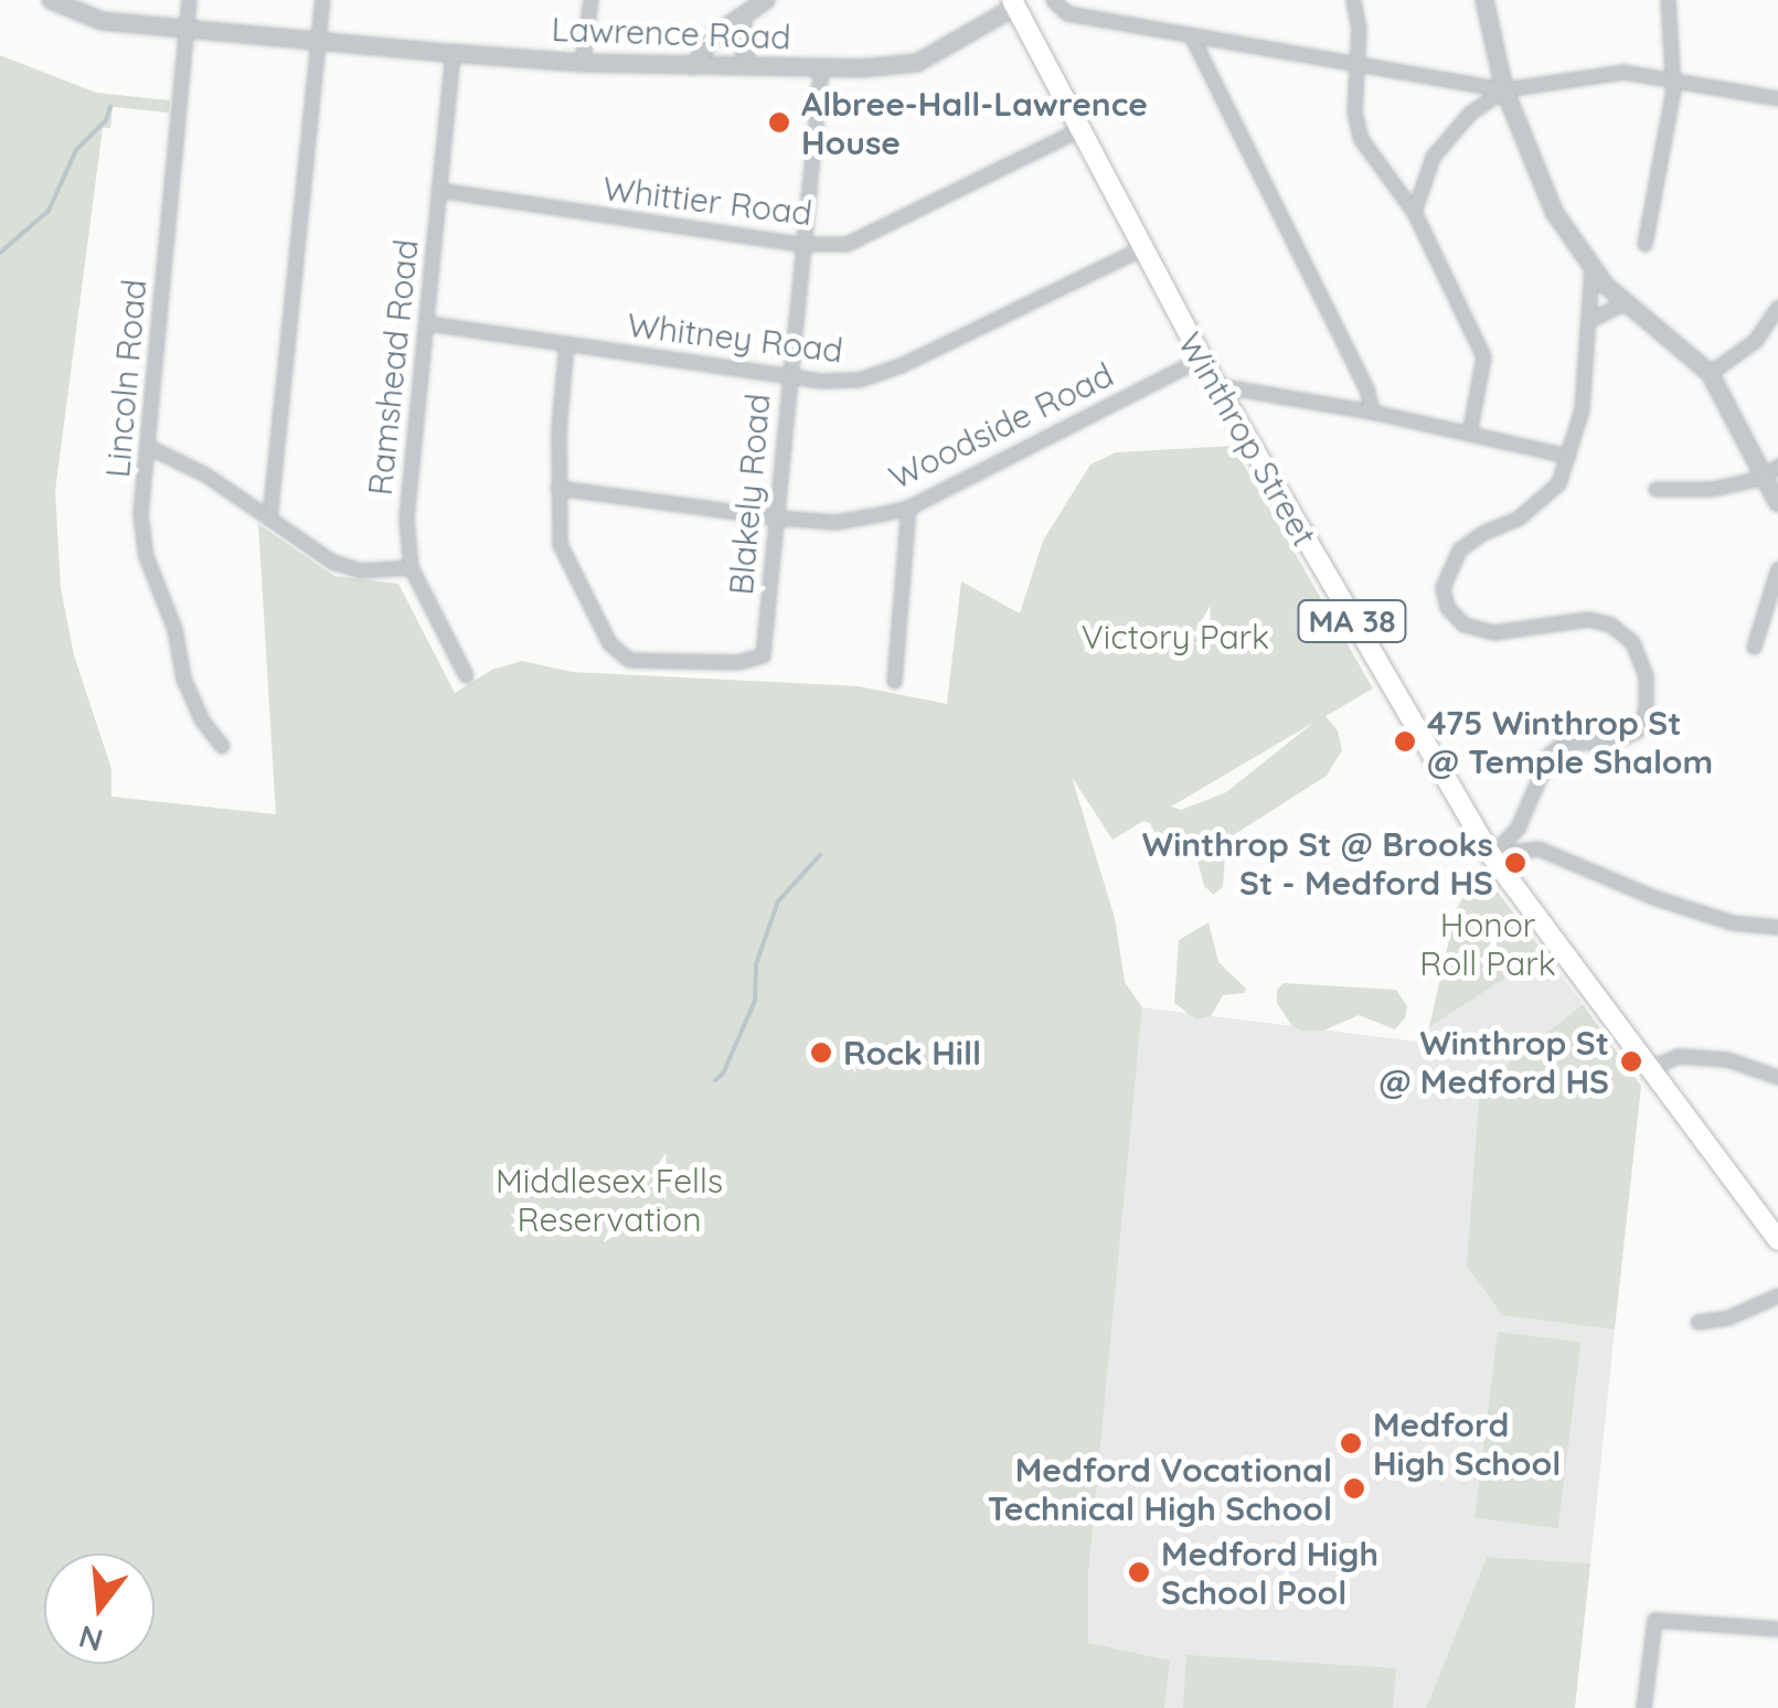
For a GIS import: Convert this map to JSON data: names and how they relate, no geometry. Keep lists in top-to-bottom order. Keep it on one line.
{"streets":{"main road":["Winthrop Street","MA 38"],"street":["Lawrence Road","Whittier Road","Whitney Road","Ramshead Road","Lincoln Road","Woodside Road","Blakely Road"]},"crossings":[["Lawrence Road","Ramshead Road"],["Lawrence Road","Lincoln Road"],["Lawrence Road","Winthrop Street"],["Lawrence Road","Blakely Road"],["Whittier Road","Ramshead Road"],["Whittier Road","Winthrop Street"],["Whittier Road","Blakely Road"],["Whitney Road","Ramshead Road"],["Whitney Road","Winthrop Street"],["Whitney Road","Blakely Road"],["Woodside Road","Winthrop Street"],["Woodside Road","Blakely Road"]],"parks":["Victory Park","Honor Roll Park","Middlesex Fells Reservation"],"places":["Albree-Hall-Lawrence House","475 Winthrop St @ Temple Shalom","Winthrop St @ Brooks St - Medford HS","Rock Hill","Winthrop St @ Medford HS","Medford High School","Medford Vocational Technical High School","Medford High School Pool"],"north":"bottom"}
